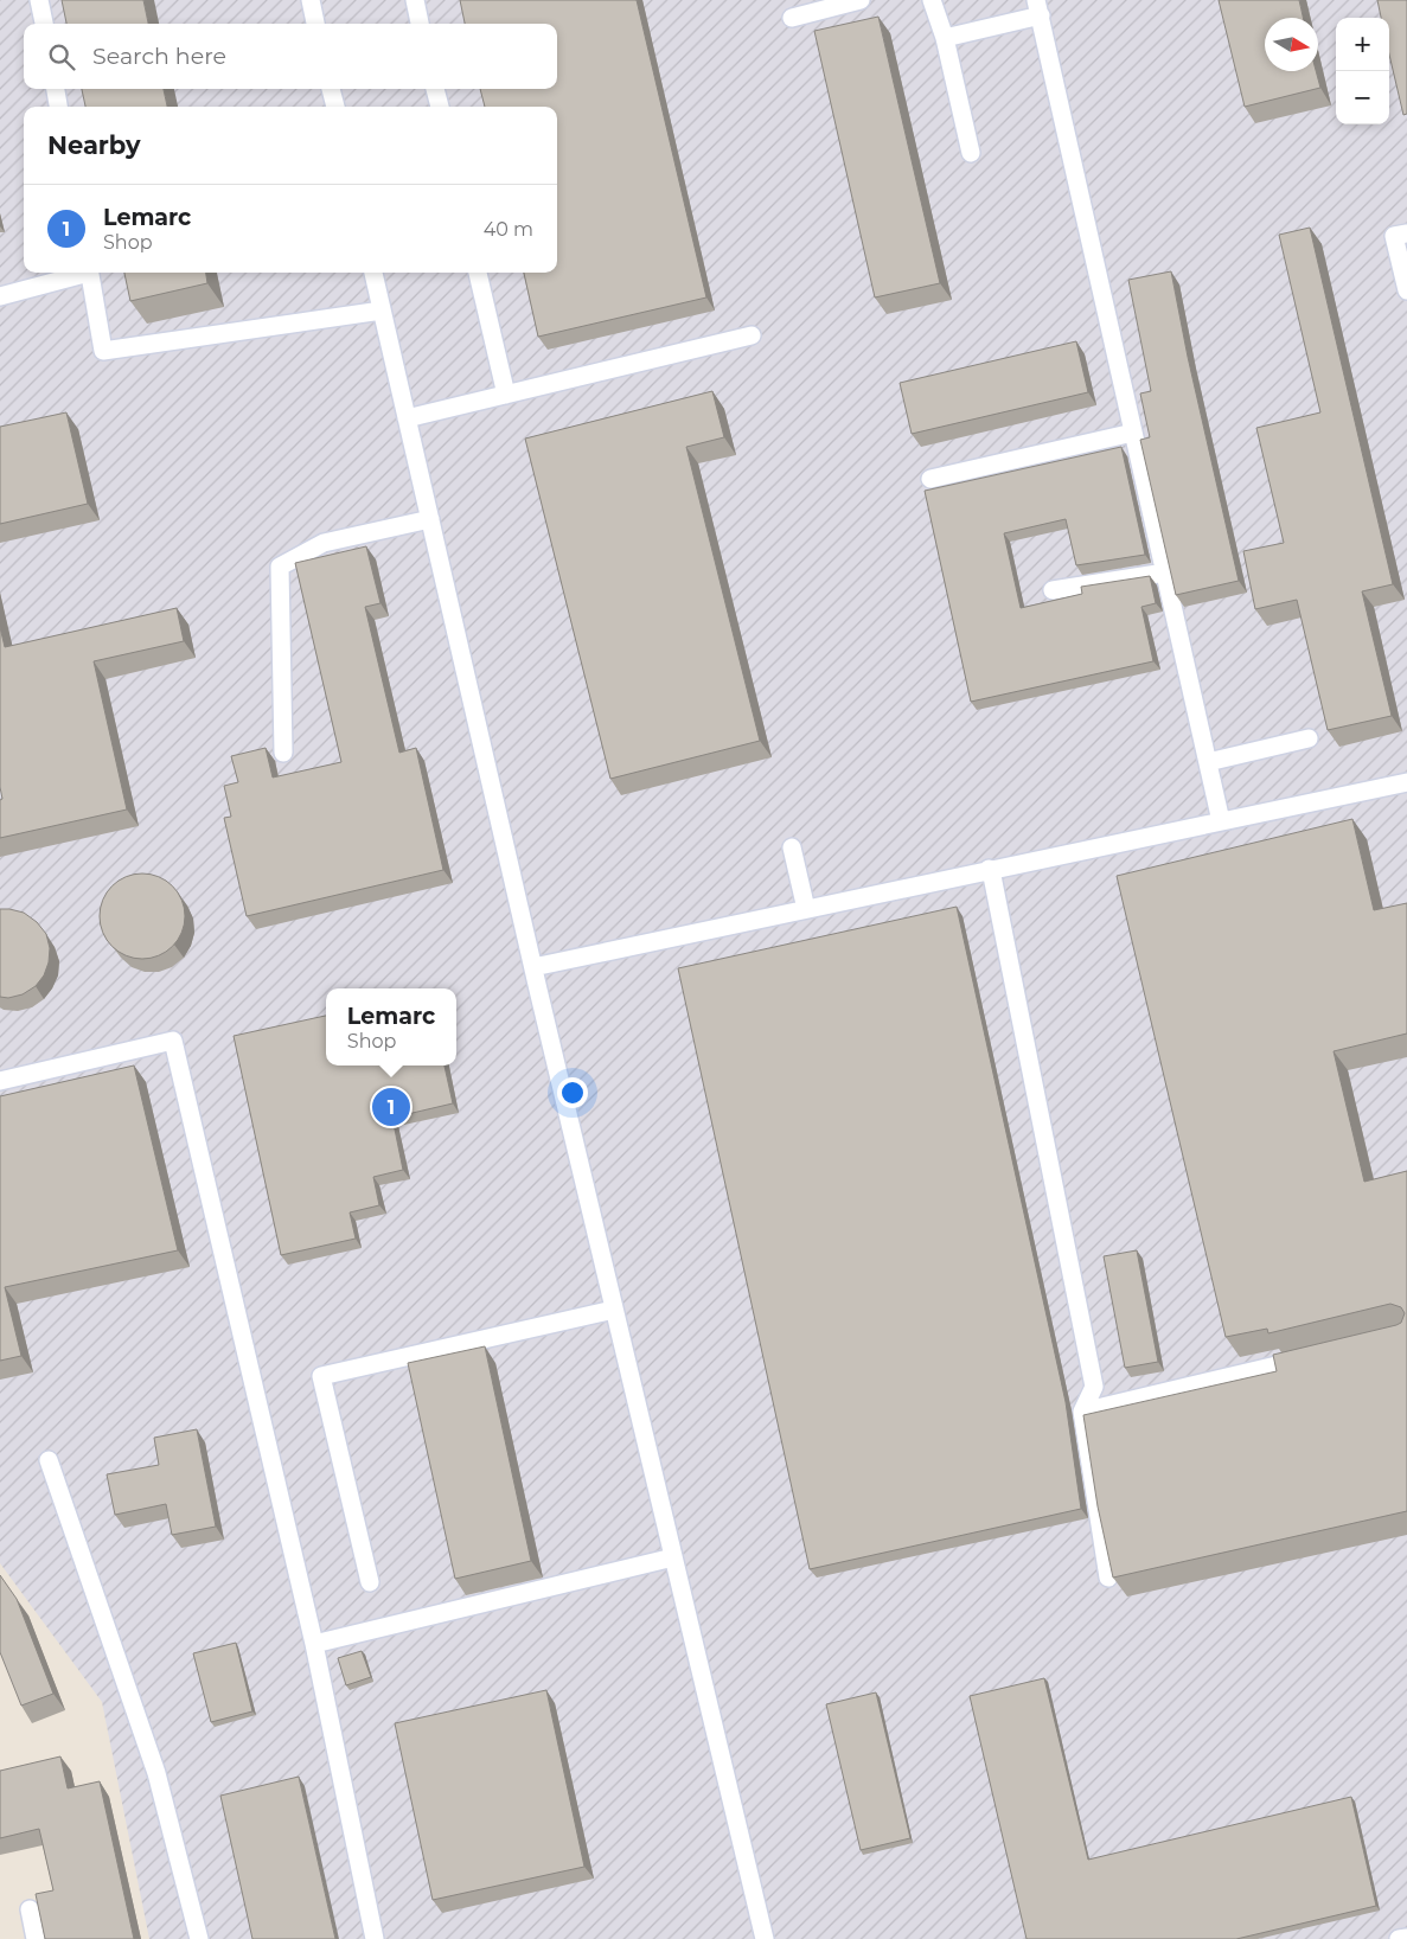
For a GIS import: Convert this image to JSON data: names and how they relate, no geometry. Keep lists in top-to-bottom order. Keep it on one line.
{"north":"right","page":{"map_buttons":["+","−"],"search":"Search here","heading":"Nearby","list":[{"mark":"1","name":"Lemarc","note":"Shop","value":"40 m"}],"popup":["Lemarc","Shop"],"pins":"1"}}
